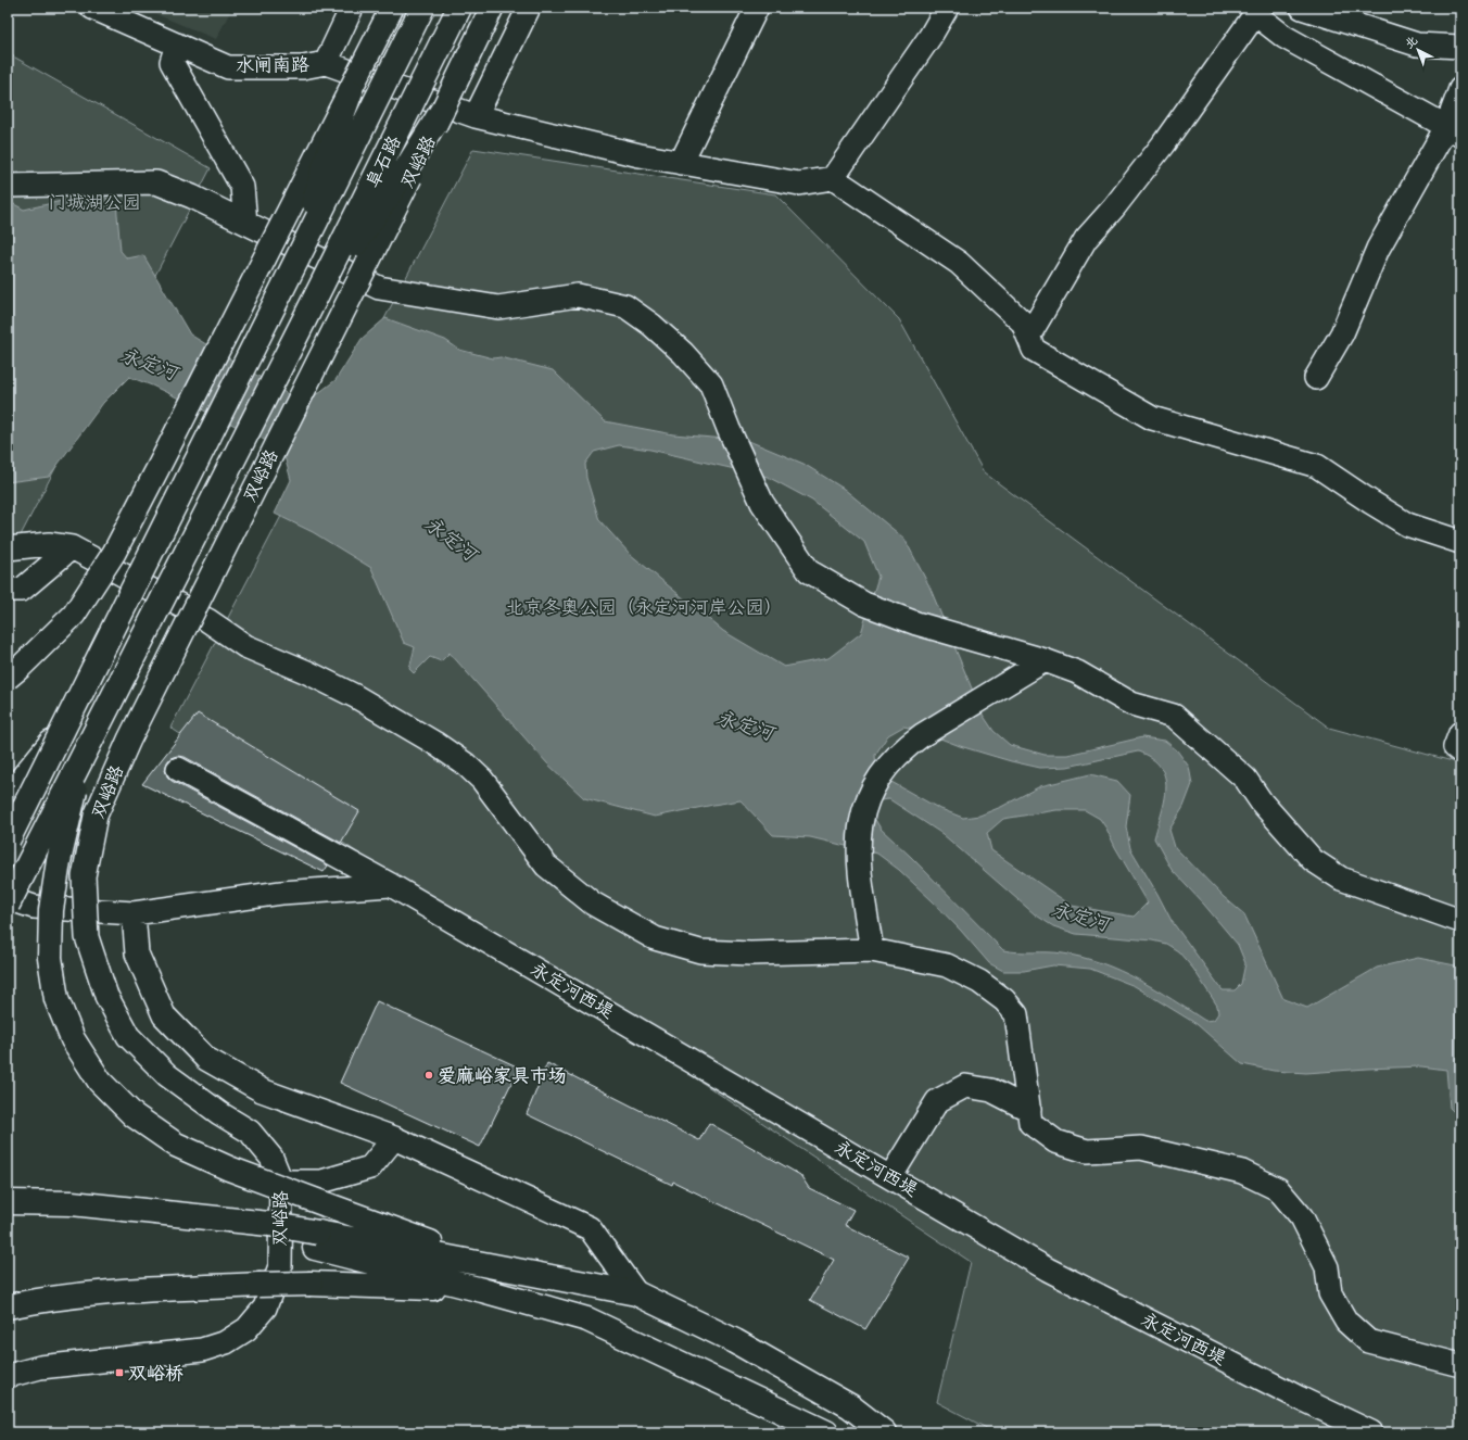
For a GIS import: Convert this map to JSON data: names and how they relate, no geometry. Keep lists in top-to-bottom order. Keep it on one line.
{"streets":{"highway":["阜石路","双峪路"],"street":["水闸南路","永定河西堤"]},"crossings":[["阜石路","双峪路"]],"water":["永定河"],"parks":["门城湖公园","北京冬奥公园（永定河河岸公园）"],"places":{"other":["爱麻峪家具市场"],"transit":["双峪桥"]},"north":"top left"}
